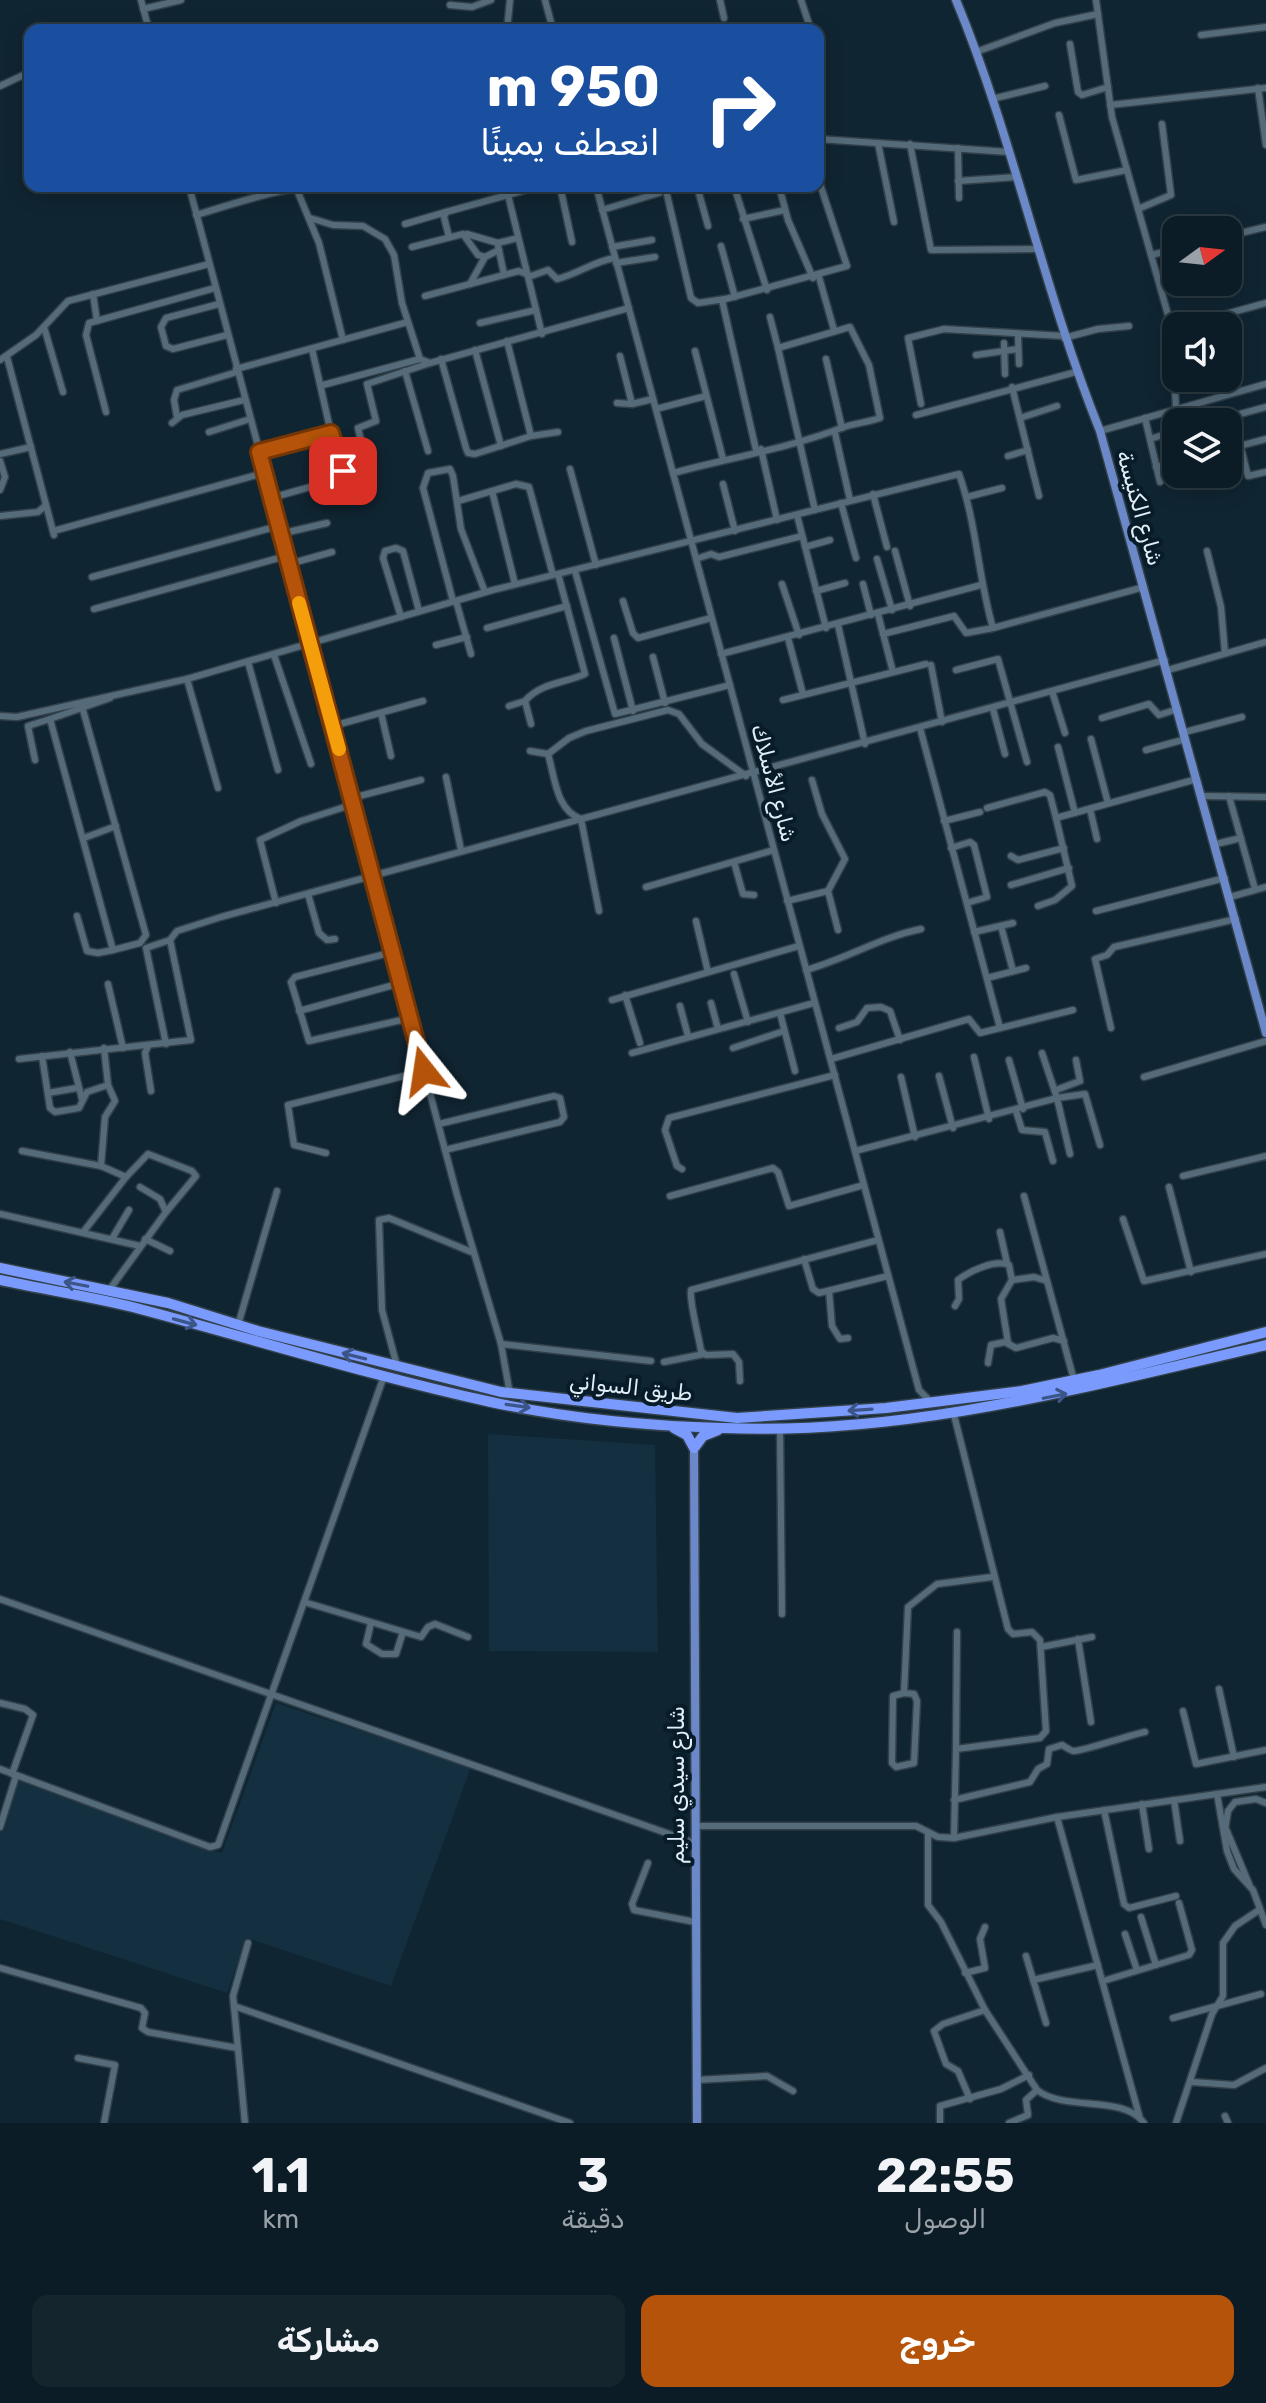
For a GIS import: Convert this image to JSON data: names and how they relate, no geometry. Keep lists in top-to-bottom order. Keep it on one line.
{"streets":{"highway":["طريق السواني"],"main road":["شارع الكنيسة","شارع سيدي سليم"],"street":["شارع الأسلاك"]},"north":"right","page":{"turn":["950 m","انعطف يمينًا"],"eta":["22:55","الوصول","3","دقيقة","1.1","km"],"buttons":["خروج","مشاركة"]}}
